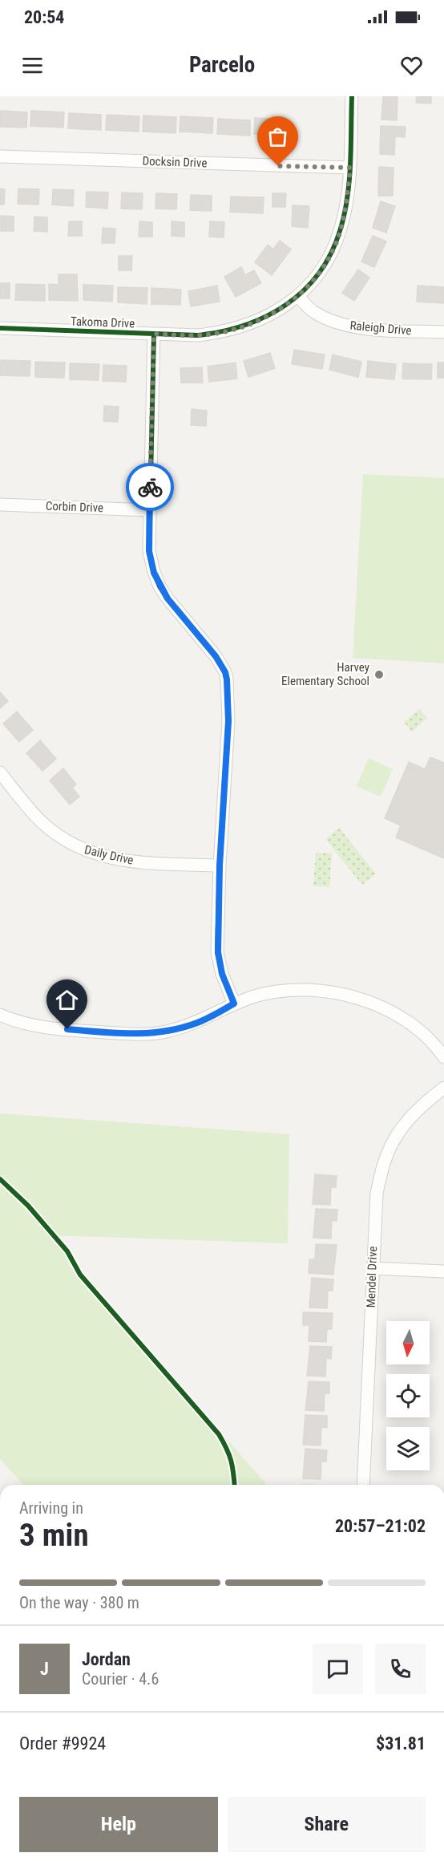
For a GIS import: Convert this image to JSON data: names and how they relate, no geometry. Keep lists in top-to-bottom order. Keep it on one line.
{"streets":{"street":["Docksin Drive","Takoma Drive","Raleigh Drive","Corbin Drive","Daily Drive","Mendel Drive"]},"crossings":[["Docksin Drive","Takoma Drive"],["Takoma Drive","Raleigh Drive"]],"places":["Harvey Elementary School"],"north":"bottom","page":{"status":"20:54","header":"Parcelo","heading":["3 min","Arriving in","20:57–21:02"],"panel":["Jordan","Courier · 4.6","Order #9924","$31.81"],"bar":"On the way · 380 m","round":"J","buttons":["Help","Share"]}}
